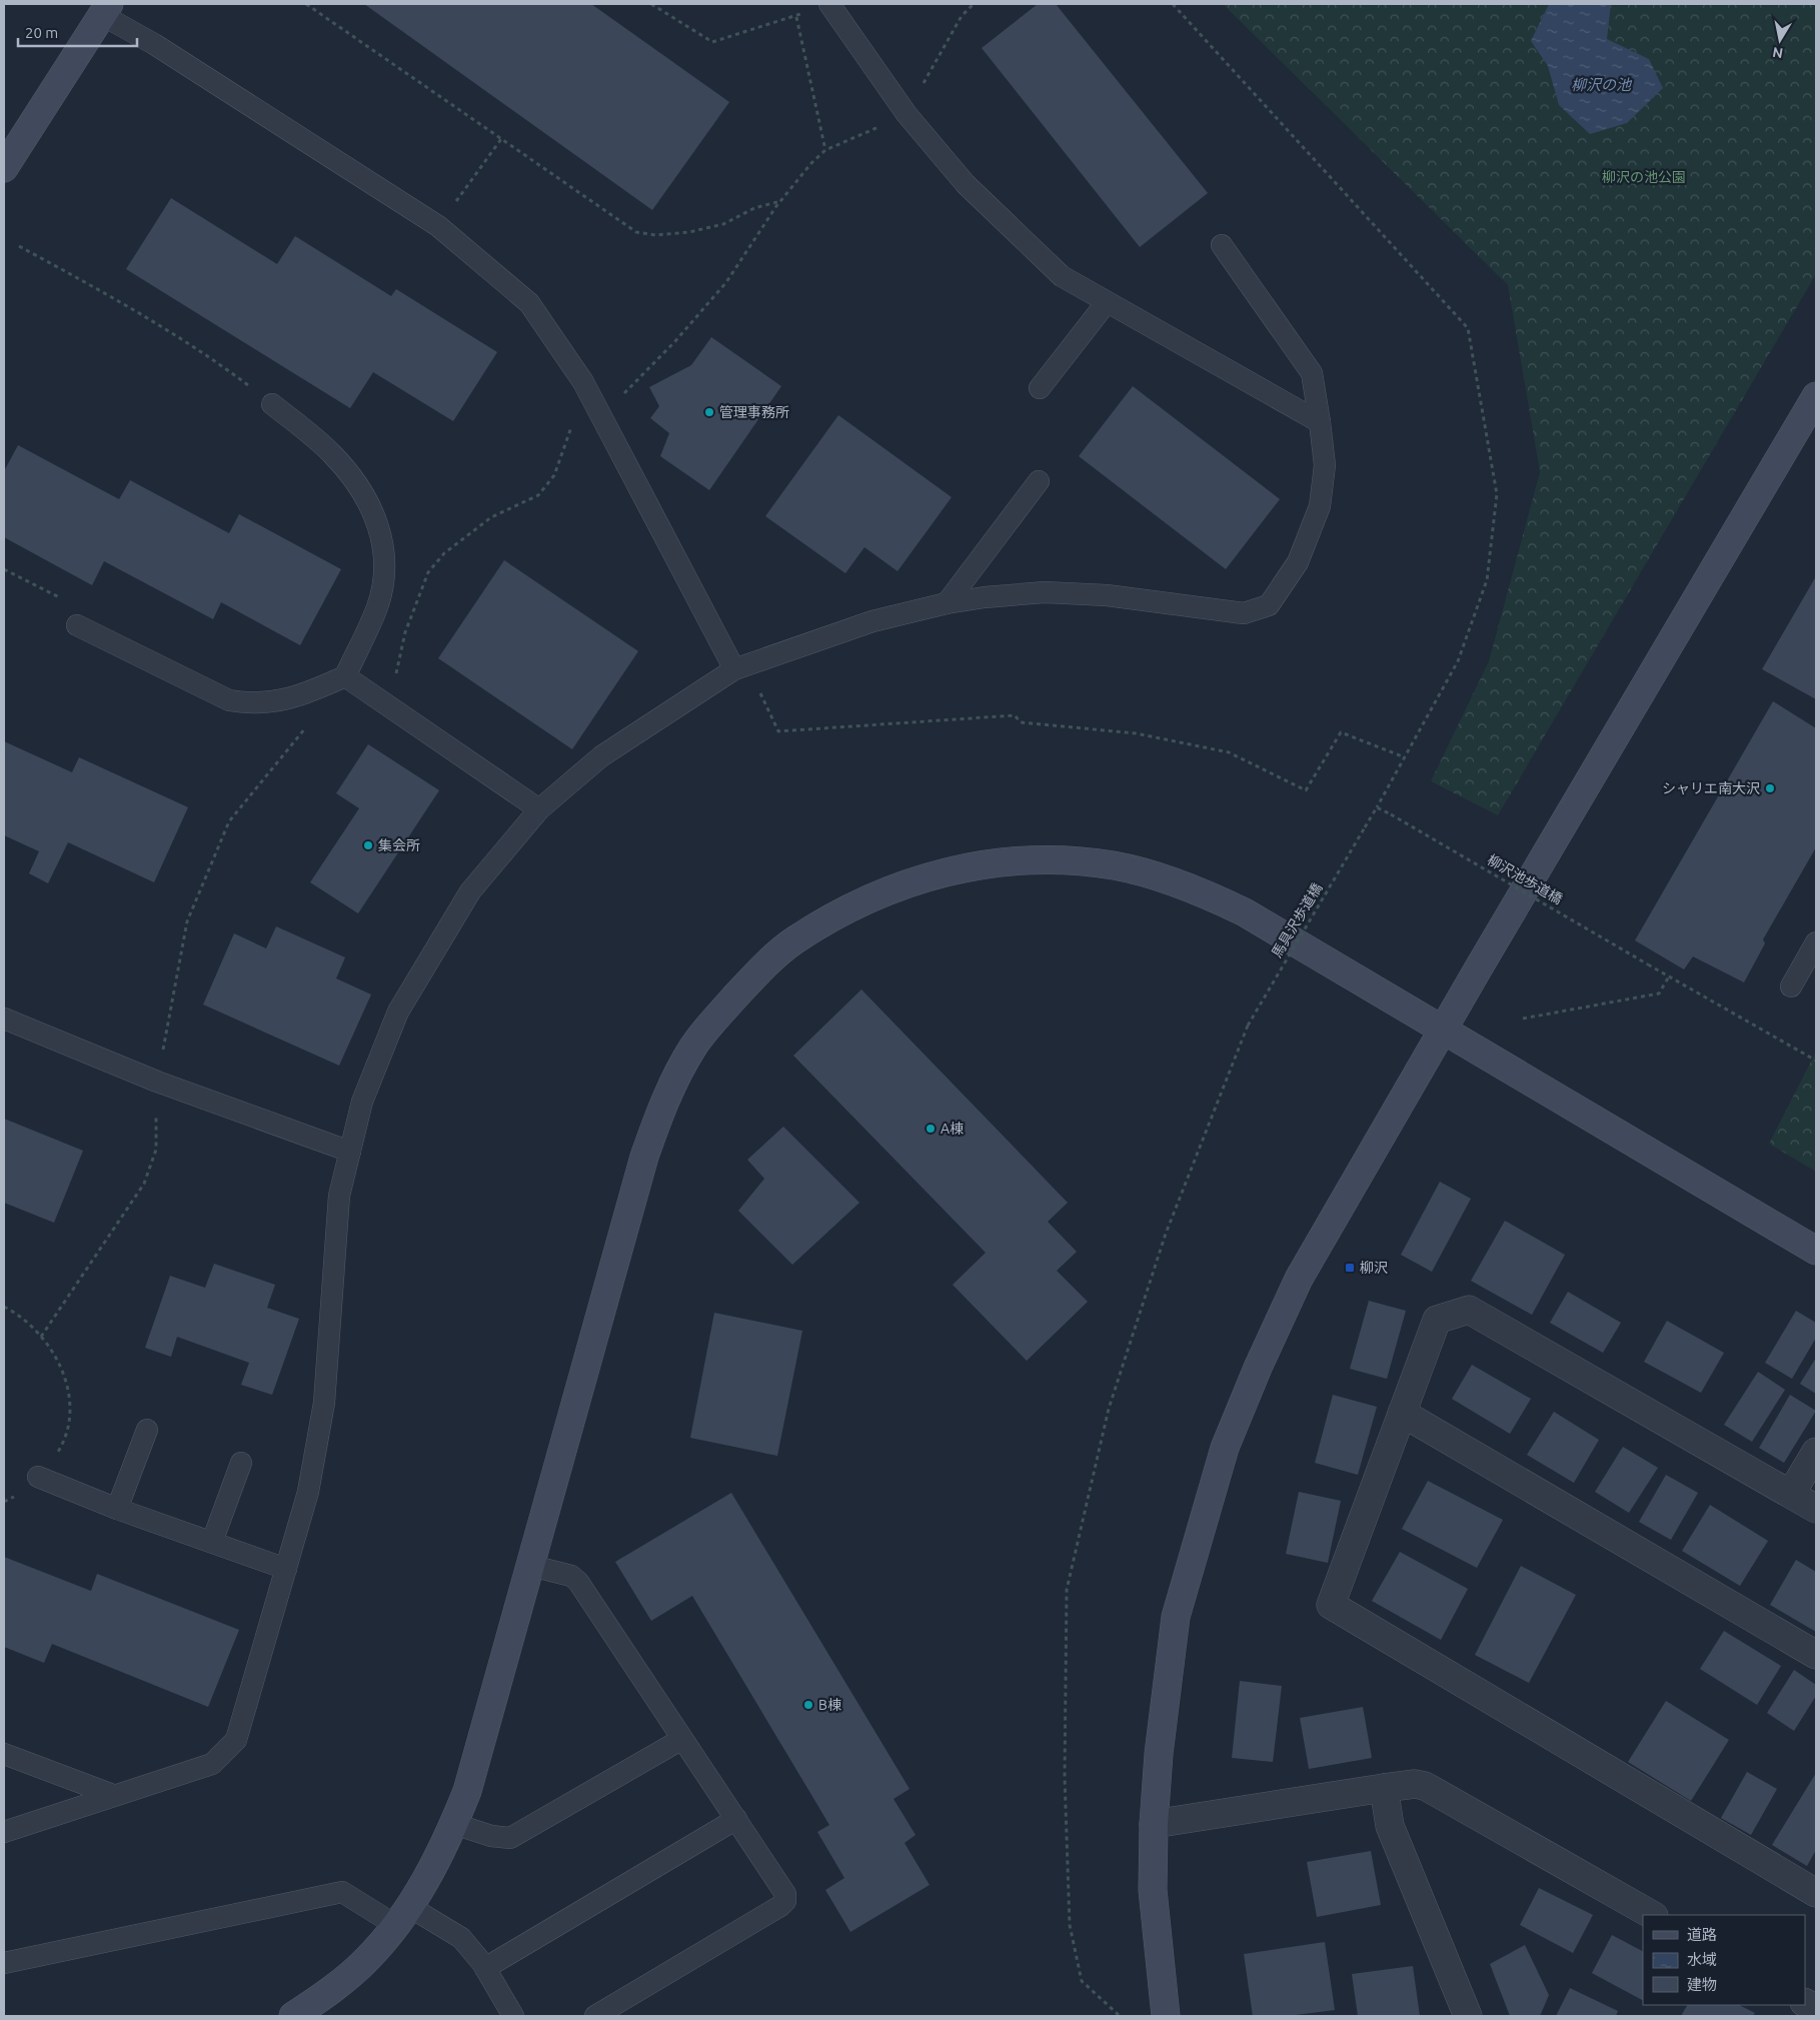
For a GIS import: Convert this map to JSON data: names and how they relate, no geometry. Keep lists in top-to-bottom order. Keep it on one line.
{"streets":{"path":["柳沢池歩道橋","馬具沢歩道橋"]},"crossings":[["柳沢池歩道橋","馬具沢歩道橋"]],"water":["柳沢の池"],"parks":["柳沢の池公園"],"places":{"other":["管理事務所","シャリエ南大沢","集会所","A棟","B棟"],"transit":["柳沢"]},"legend":["道路","水域","建物"],"scale_bar":"20 m","north":"bottom"}
